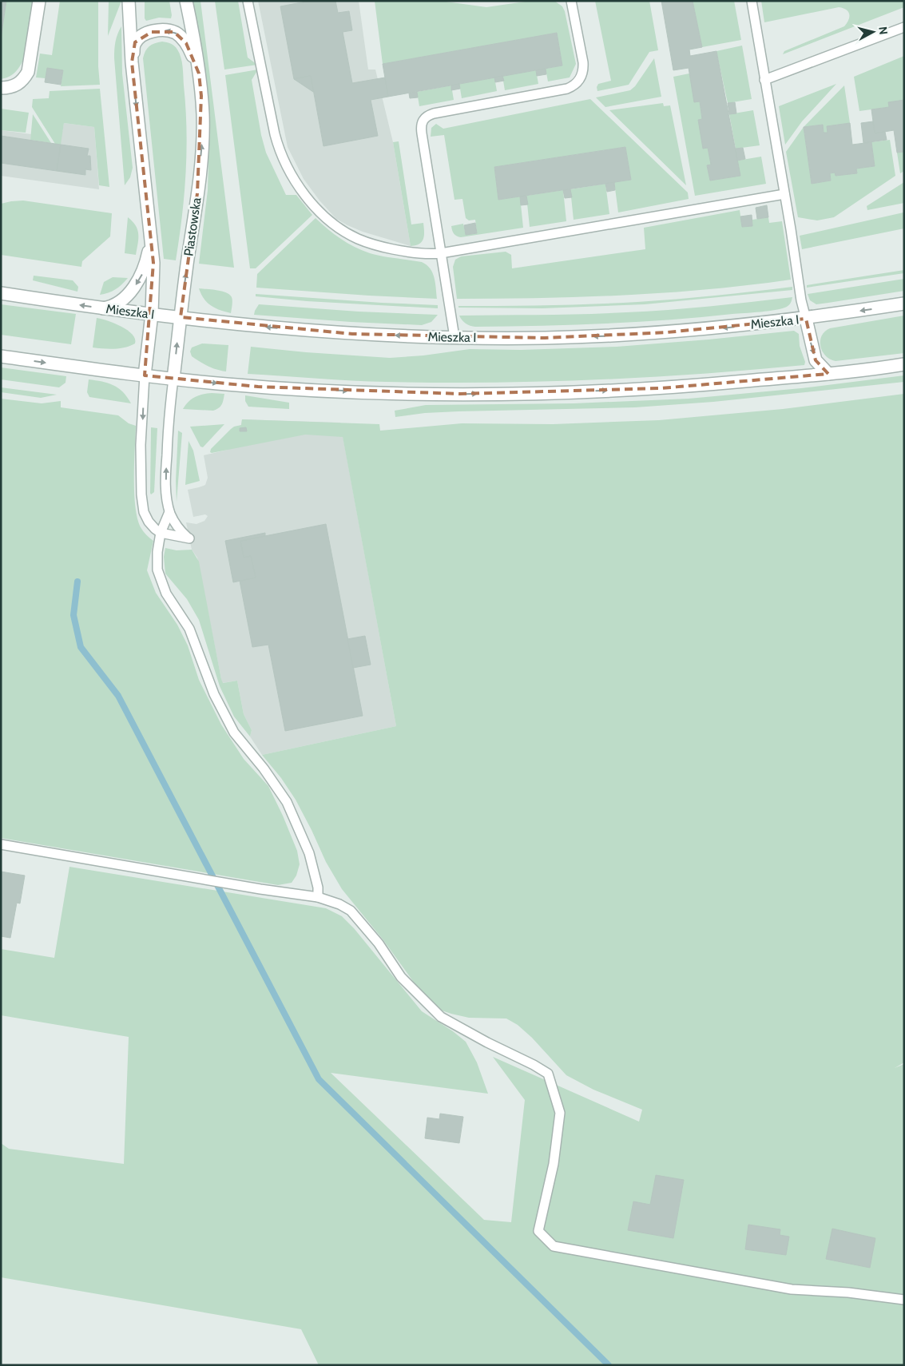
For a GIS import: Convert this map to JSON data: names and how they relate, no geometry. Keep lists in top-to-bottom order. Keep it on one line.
{"streets":{"street":["Piastowska","Mieszka I"]},"crossings":[["Piastowska","Mieszka I"]],"north":"right"}
